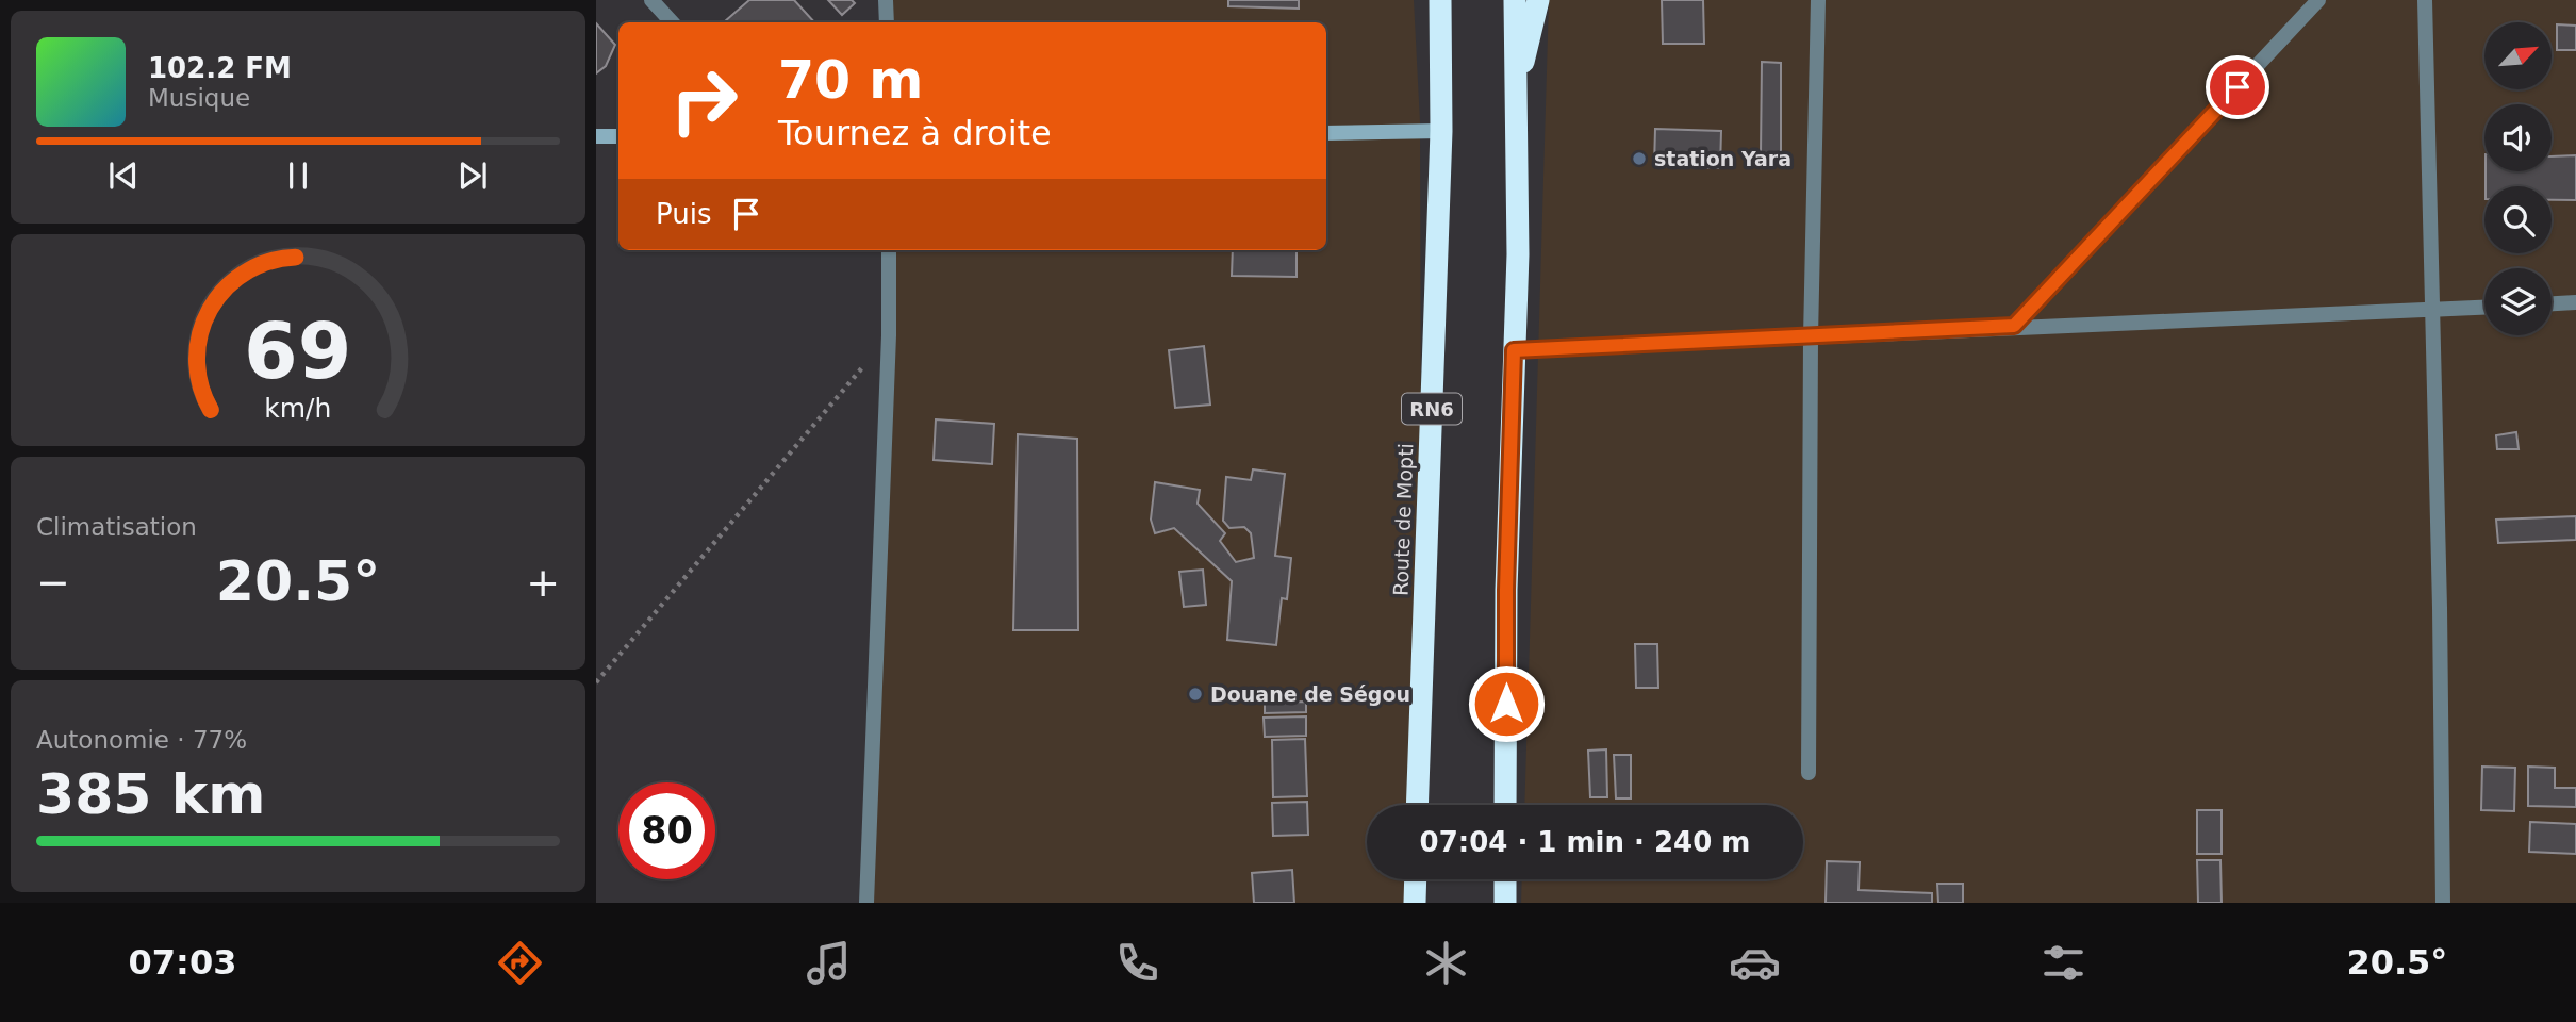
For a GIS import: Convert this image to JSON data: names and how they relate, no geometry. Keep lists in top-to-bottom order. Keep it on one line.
{"streets":{"highway":["RN6","Route de Mopti"]},"places":["station Yara","Douane de Ségou"],"north":"top right","page":{"turn":["70 m","Tournez à droite"],"song":["102.2 FM","Musique"],"then":"Puis","tile":["Climatisation",["Autonomie · 77%","385 km"]],"heat":["−","20.5°","+"],"limit":"80","trip":"07:04 · 1 min · 240 m","tabs":["07:03","20.5°"],"gauge":["69","km/h"]}}
